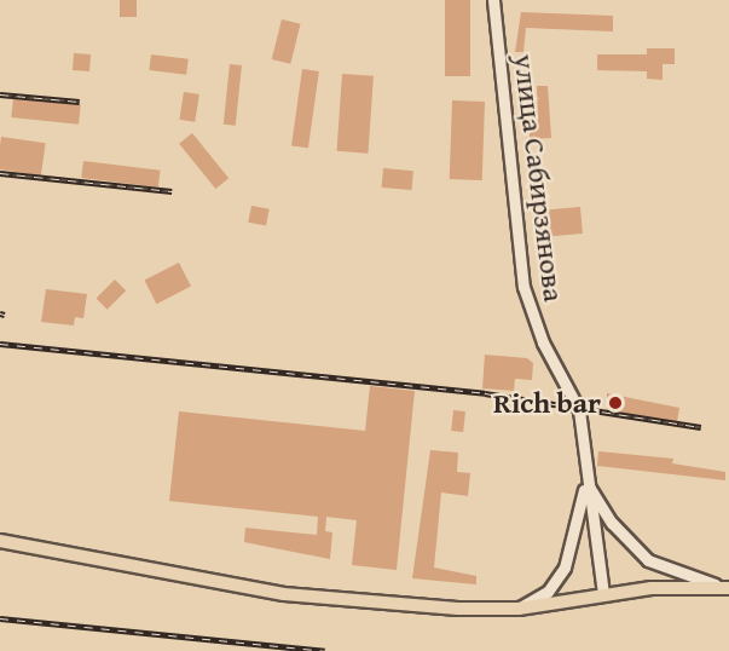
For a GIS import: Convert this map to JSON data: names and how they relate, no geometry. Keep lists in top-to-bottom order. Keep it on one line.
{"streets":{"street":["улица Сабирзянова"]},"places":["Rich bar"]}
